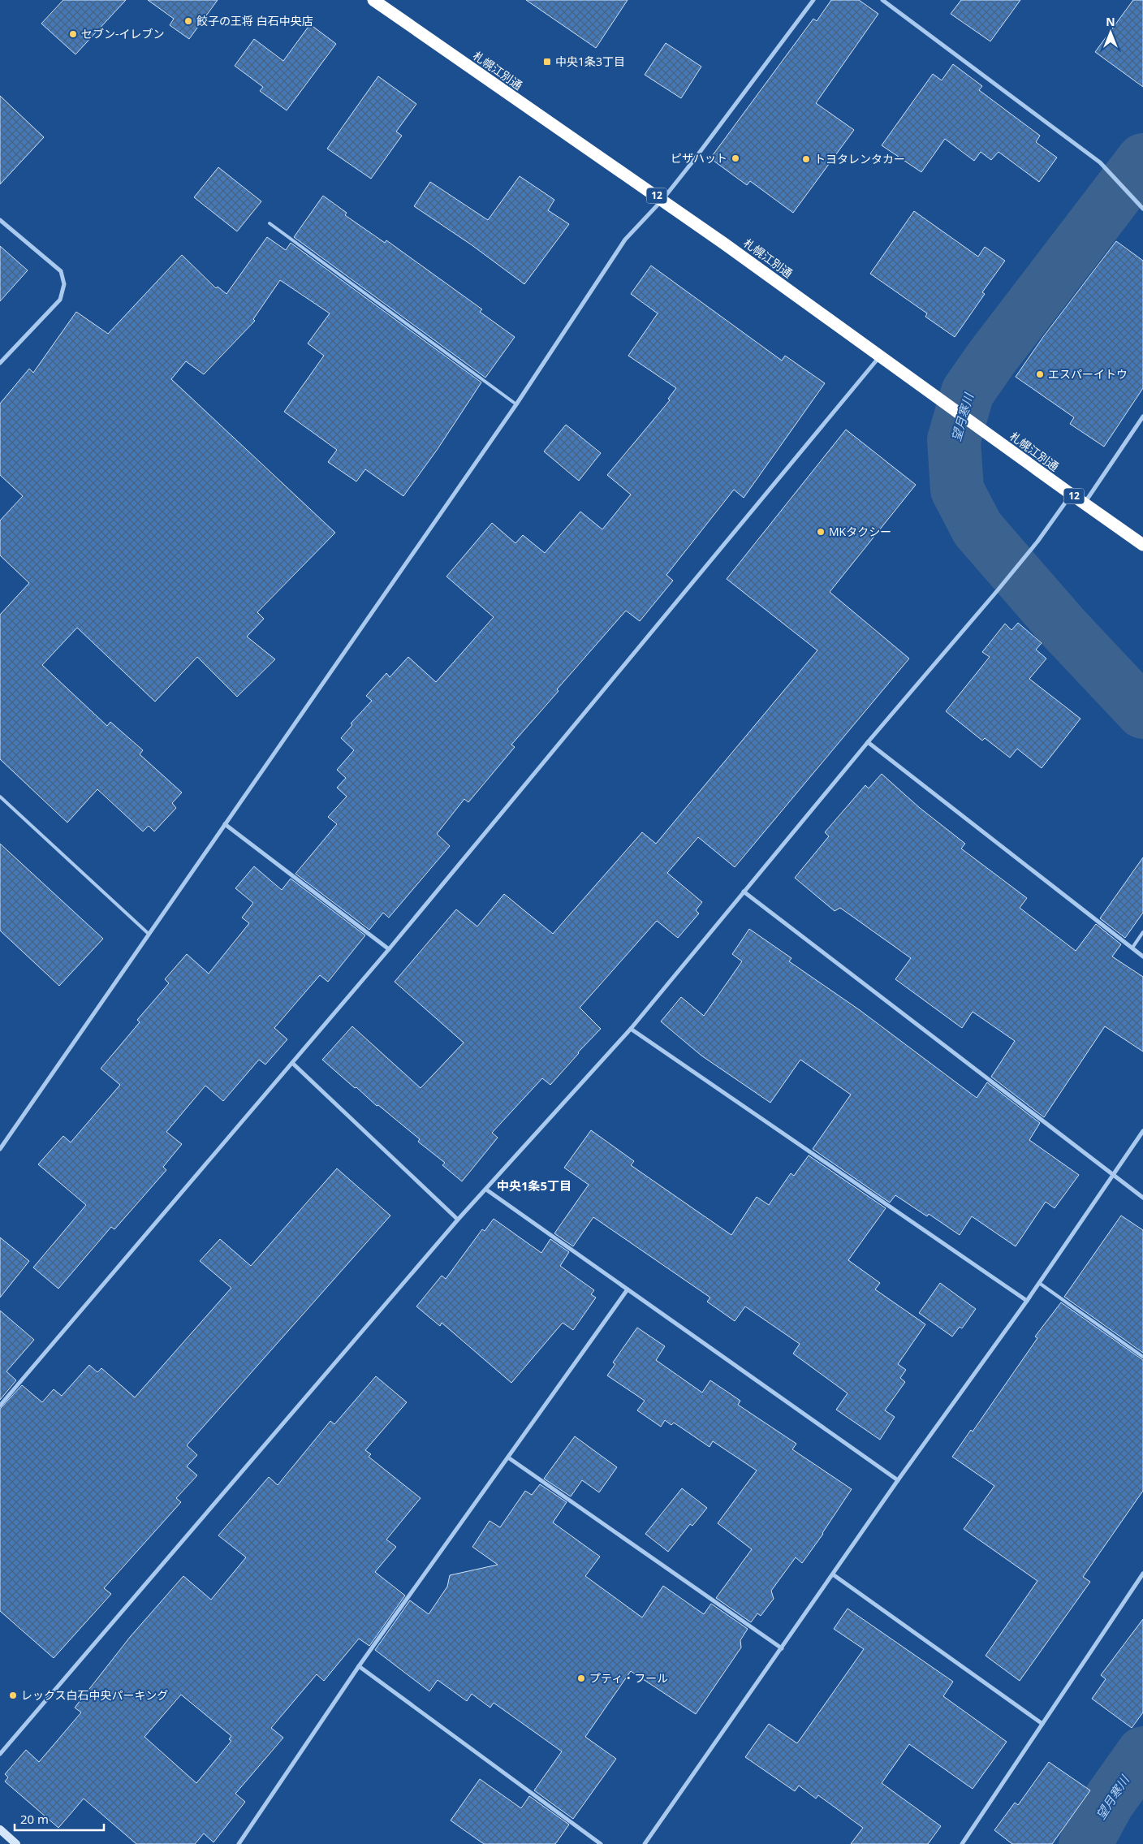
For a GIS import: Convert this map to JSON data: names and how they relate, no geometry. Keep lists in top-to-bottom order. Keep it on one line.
{"streets":{"highway":["札幌江別通","12"]},"districts":["中央1条5丁目"],"water":["望月寒川"],"places":{"other":["餃子の王将 白石中央店","セブン-イレブン","ピザハット","トヨタレンタカー","エスパーイトウ","MKタクシー","プティ・フール","レックス白石中央パーキング"],"transit":["中央1条3丁目"]},"scale_bar":"20 m","north":"top"}
